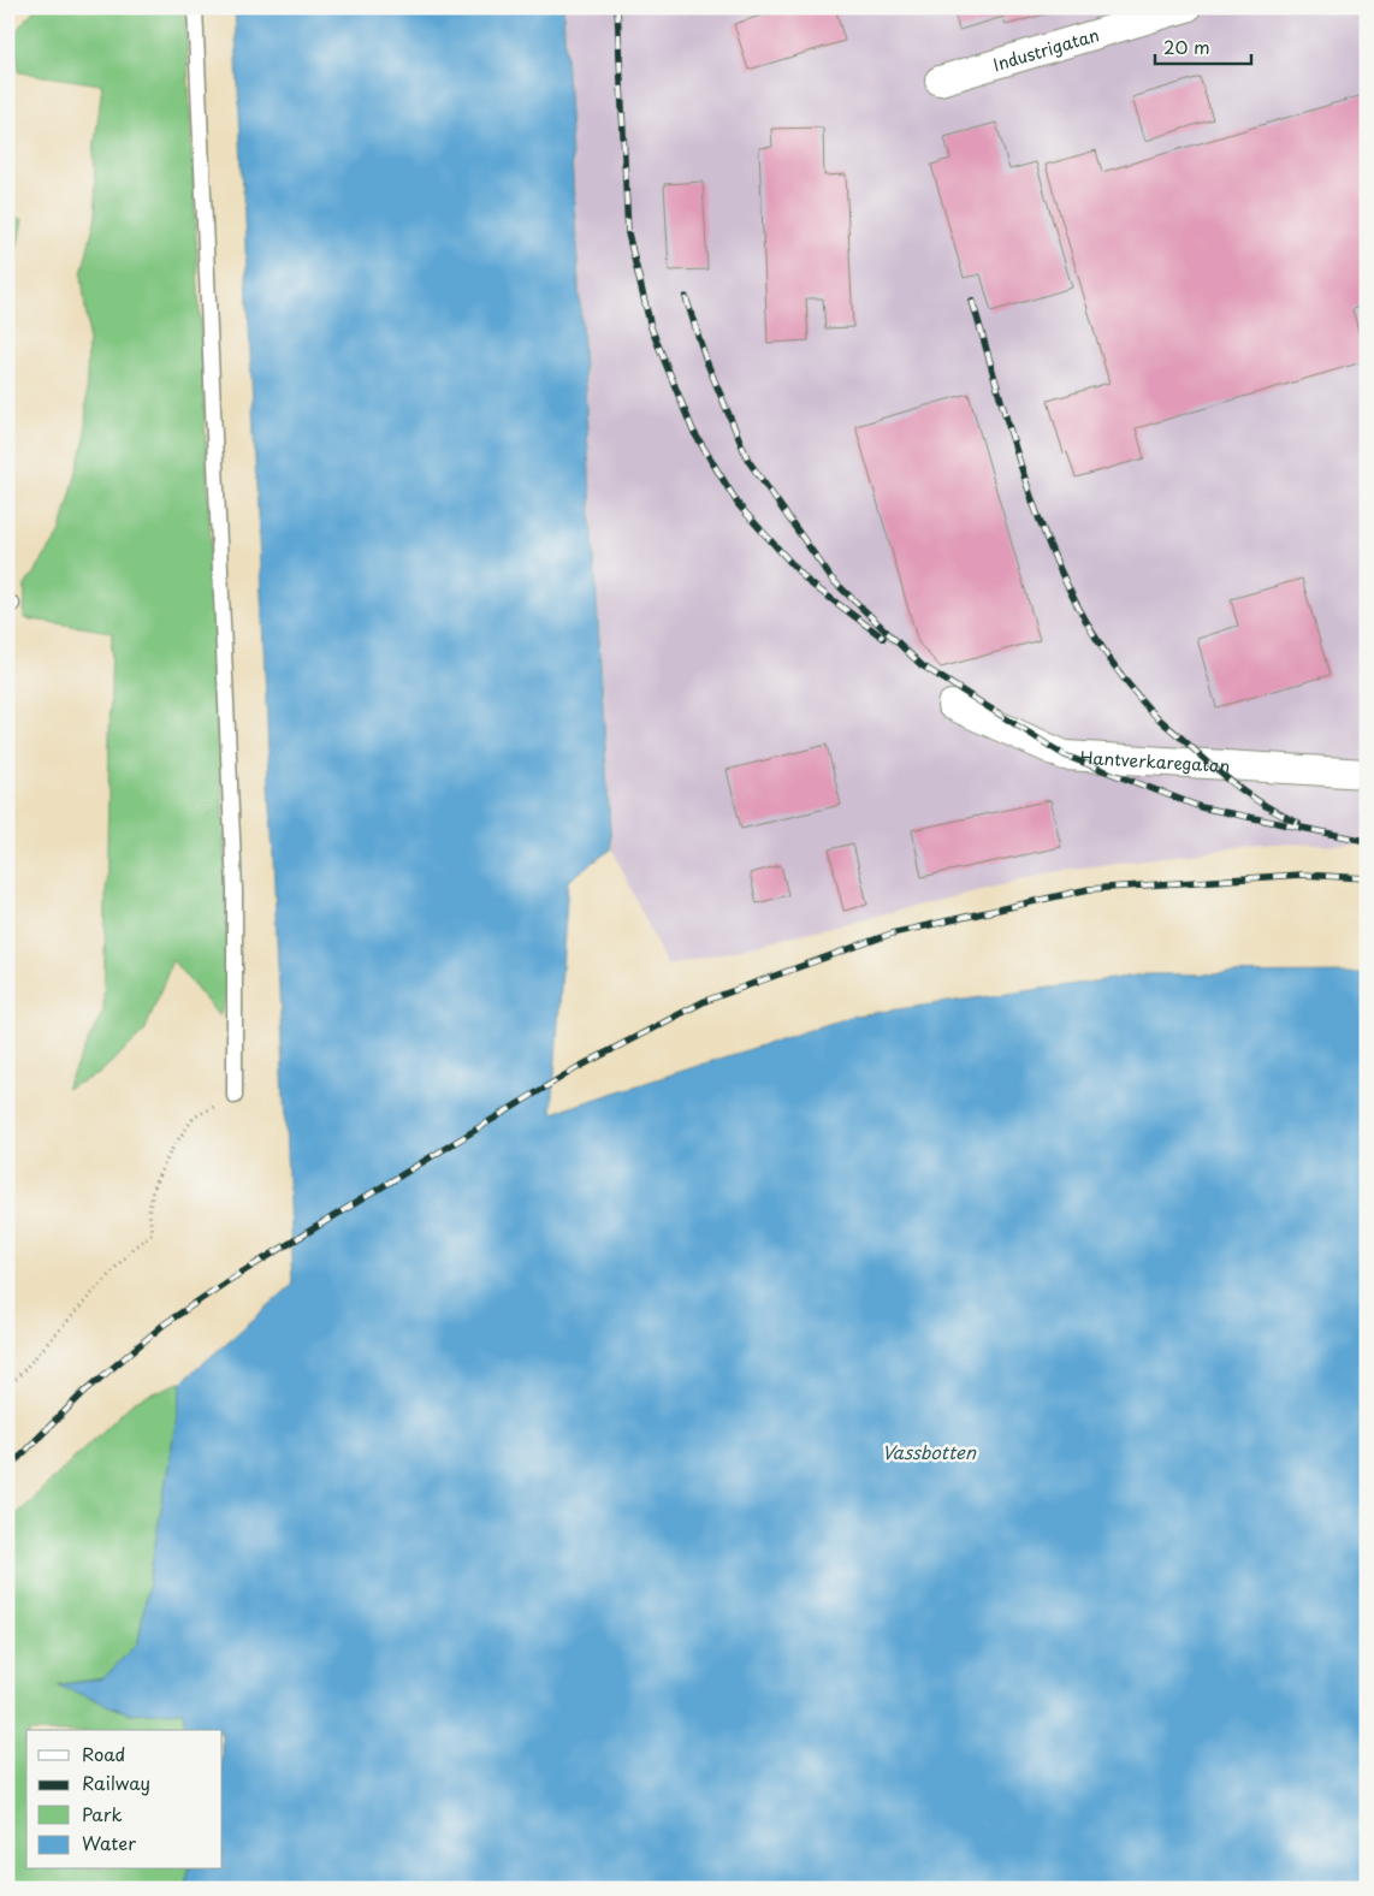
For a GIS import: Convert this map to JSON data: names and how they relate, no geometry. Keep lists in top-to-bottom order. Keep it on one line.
{"streets":{"street":["Industrigatan","Hantverkaregatan"]},"water":["Vassbotten"],"legend":["Road","Railway","Park","Water"],"scale_bar":"20 m"}
